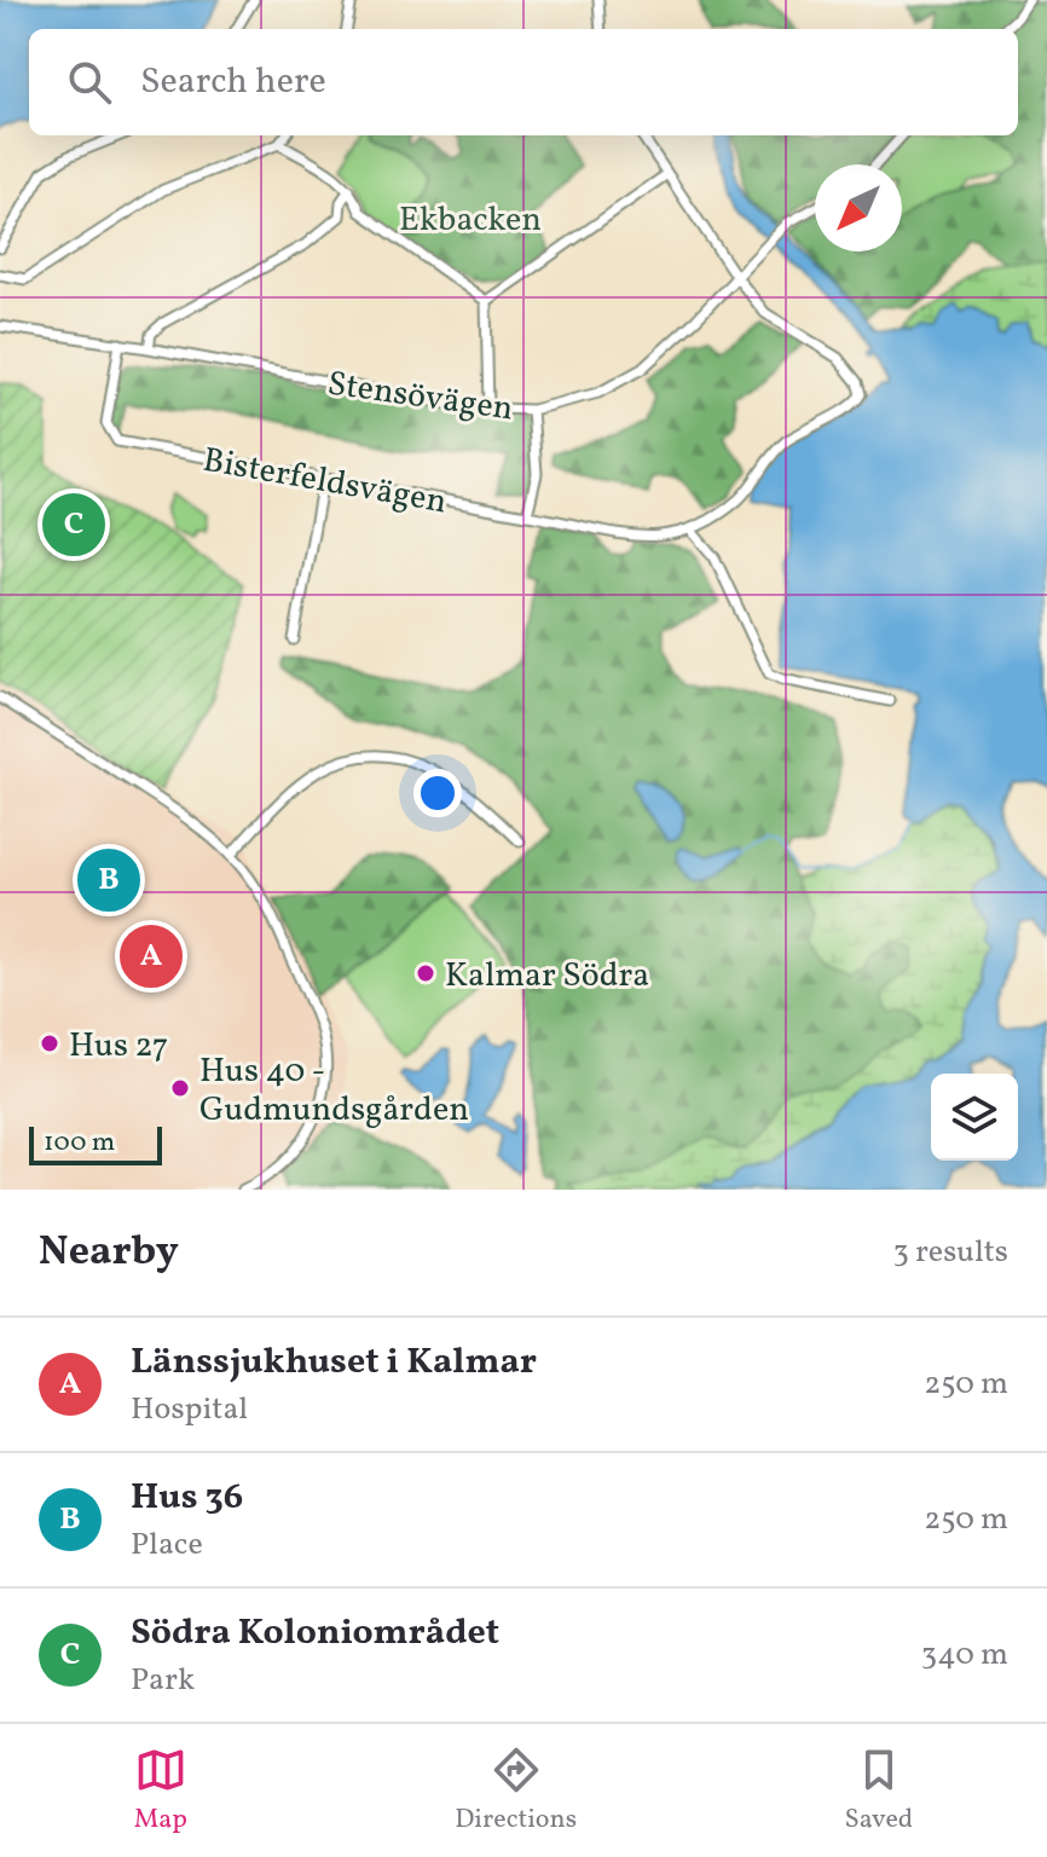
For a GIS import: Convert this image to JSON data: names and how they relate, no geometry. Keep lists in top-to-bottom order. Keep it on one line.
{"streets":{"street":["Stensövägen","Bisterfeldsvägen"]},"crossings":[["Stensövägen","Bisterfeldsvägen"]],"parks":["Ekbacken"],"places":["Kalmar Södra","Hus 27","Hus 40 - Gudmundsgården"],"scale_bar":"100 m","north":"bottom left","page":{"search":"Search here","pins":["C","B","A"],"scale":"100 m","heading":["Nearby","3 results"],"list":[{"mark":"A","name":"Länssjukhuset i Kalmar","note":"Hospital","value":"250 m"},{"mark":"B","name":"Hus 36","note":"Place","value":"250 m"},{"mark":"C","name":"Södra Koloniområdet","note":"Park","value":"340 m"}],"nav":["Map","Directions","Saved"]}}
